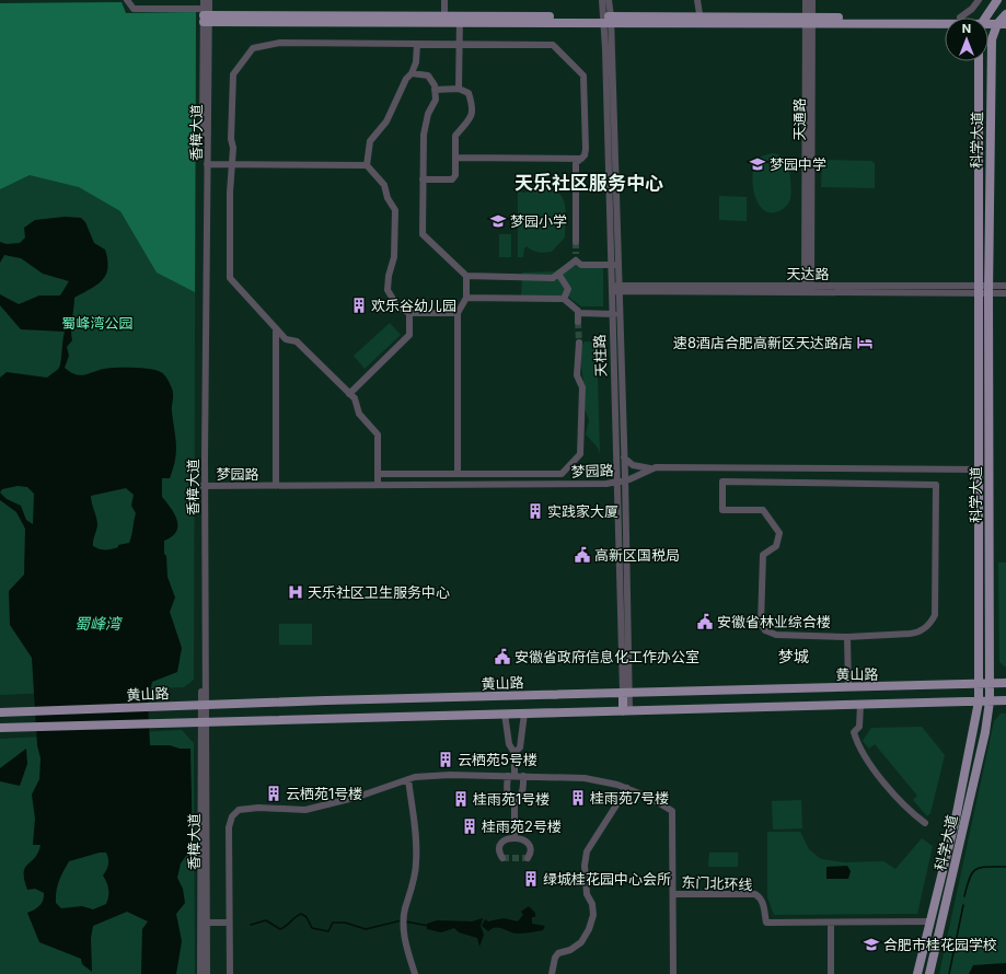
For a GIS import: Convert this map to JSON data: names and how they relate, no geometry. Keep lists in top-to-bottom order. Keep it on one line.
{"streets":{"main road":["科学大道","天柱路","黄山路"],"street":["天通路","香樟大道","天达路","梦园路","东门北环线"]},"crossings":[["天通路","天达路"],["香樟大道","梦园路"],["香樟大道","黄山路"],["科学大道","天达路"],["科学大道","梦园路"],["科学大道","黄山路"],["天达路","天柱路"],["天柱路","梦园路"],["天柱路","黄山路"]],"districts":["天乐社区服务中心","梦城"],"water":["蜀峰湾"],"parks":["蜀峰湾公园"],"places":{"school or university":["梦园中学","梦园小学","合肥市桂花园学校"],"building":["欢乐谷幼儿园","实践家大厦","云栖苑5号楼","云栖苑1号楼","桂雨苑7号楼","桂雨苑1号楼","桂雨苑2号楼","绿城桂花园中心会所"],"hotel":["速8酒店合肥高新区天达路店"],"public building":["高新区国税局","安徽省林业综合楼","安徽省政府信息化工作办公室"],"hospital":["天乐社区卫生服务中心"]},"north":"top"}
